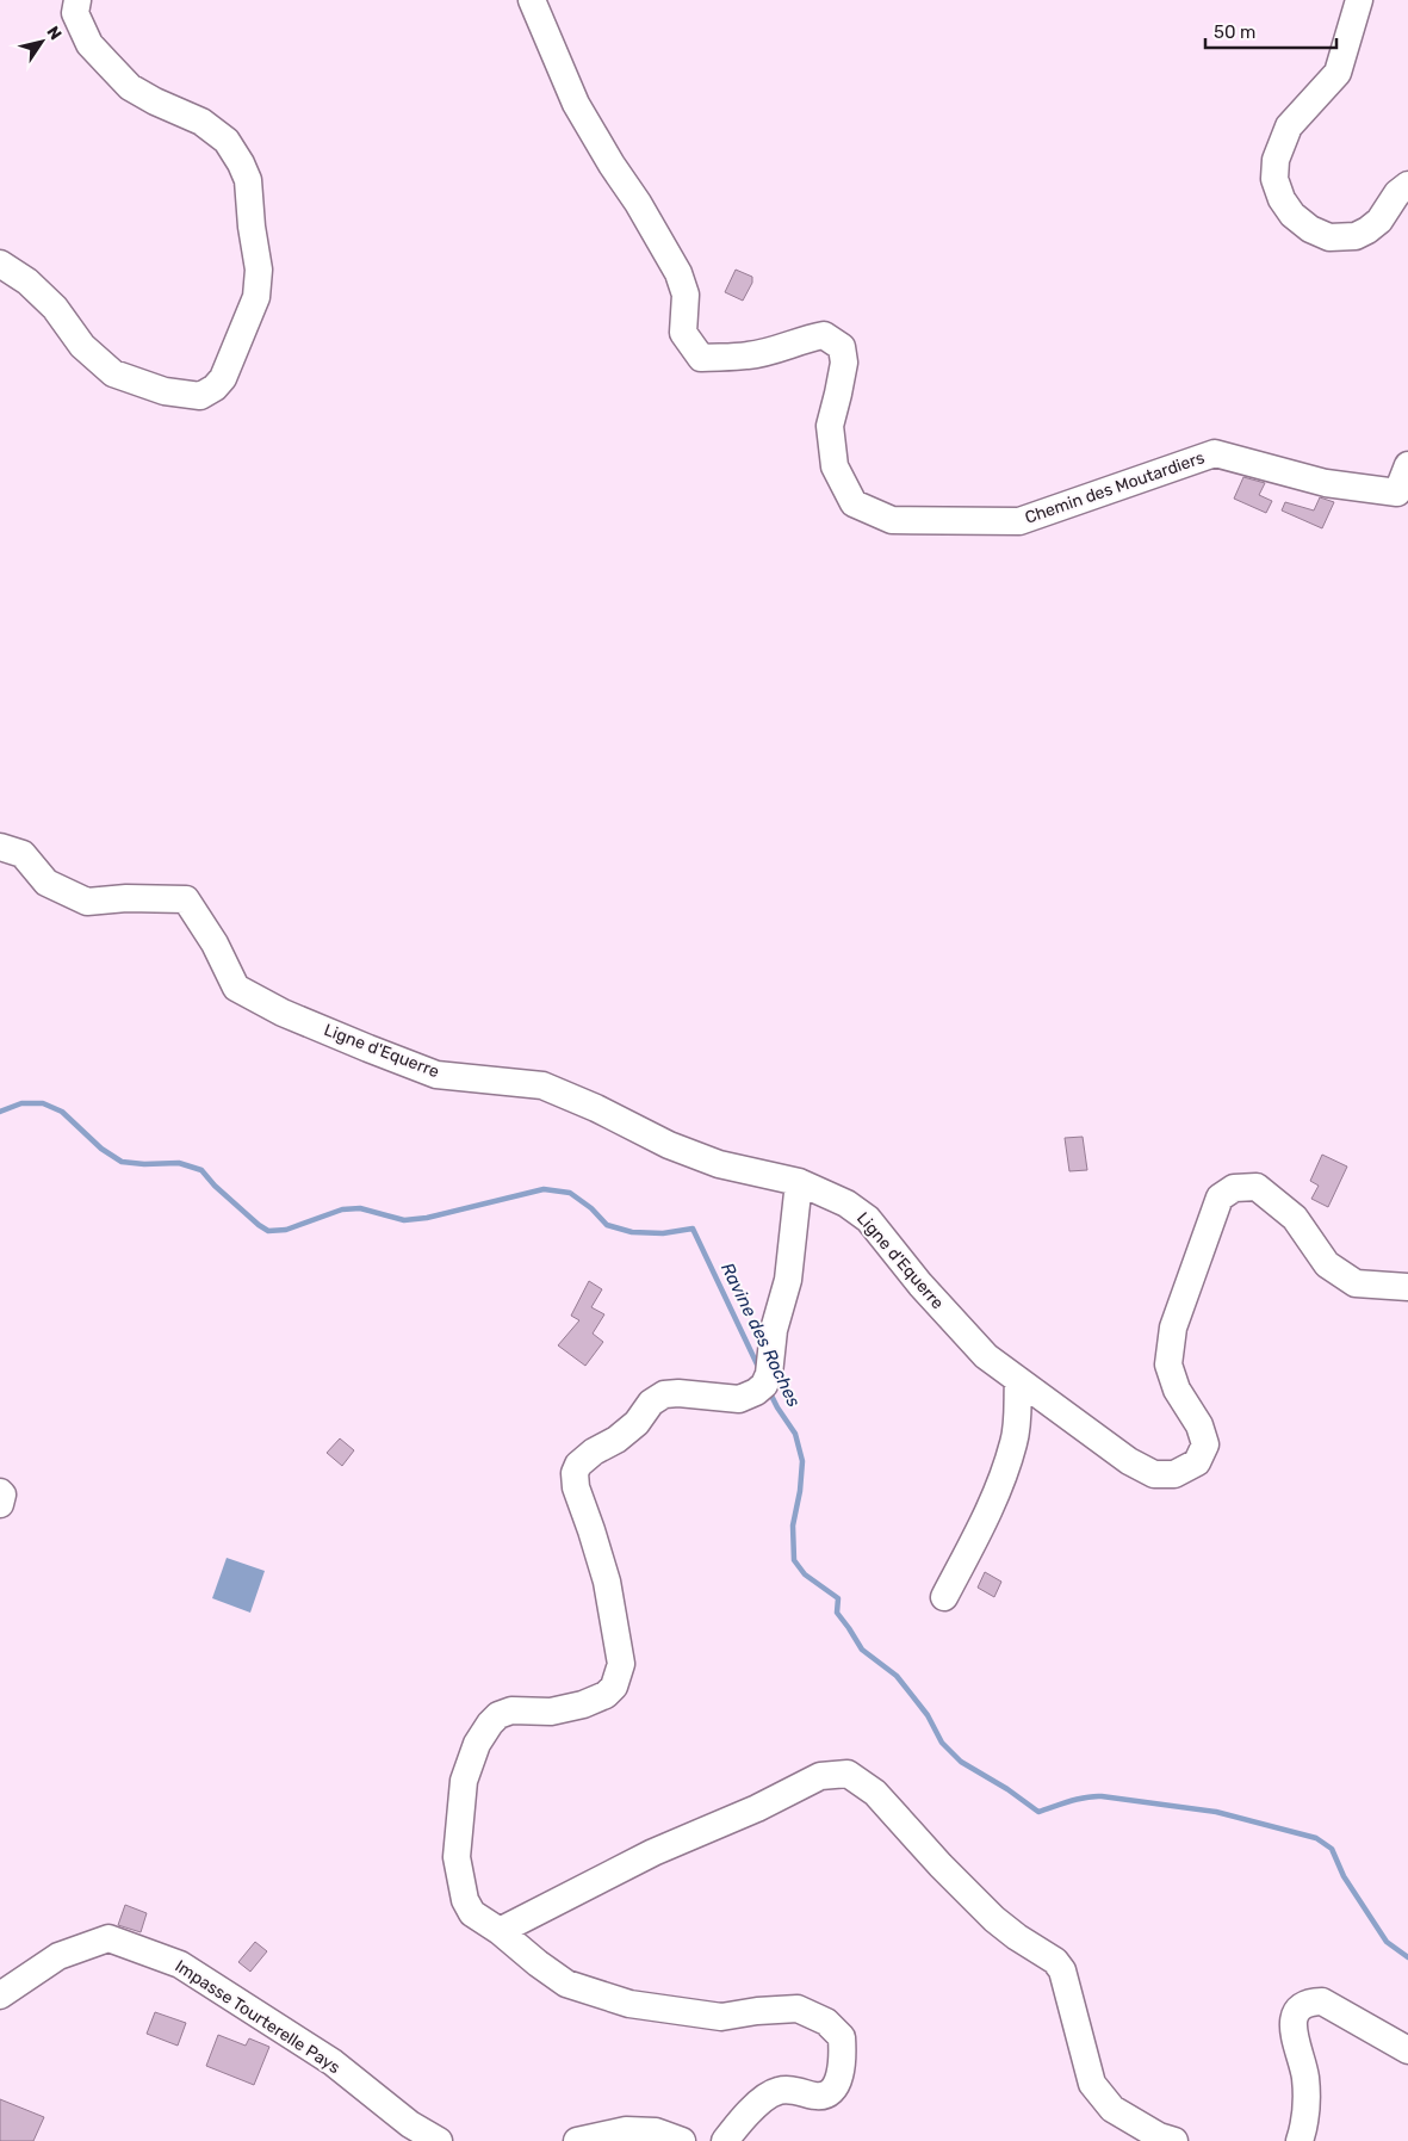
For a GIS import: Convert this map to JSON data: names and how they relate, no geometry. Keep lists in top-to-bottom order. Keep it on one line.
{"streets":{"street":["Chemin des Moutardiers","Ligne d'Equerre","Impasse Tourterelle Pays"]},"water":["Ravine des Roches"],"scale_bar":"50 m","north":"top right"}
